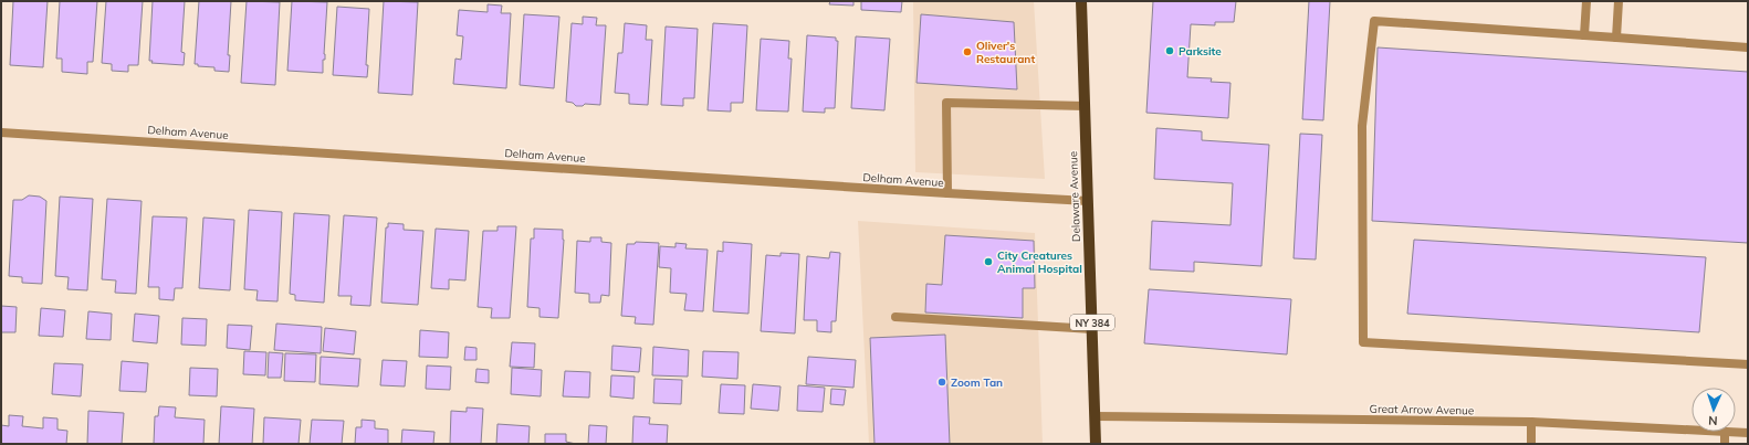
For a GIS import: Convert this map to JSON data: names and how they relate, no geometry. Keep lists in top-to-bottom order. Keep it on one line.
{"streets":{"main road":["Delaware Avenue","NY 384"],"street":["Delham Avenue","Great Arrow Avenue"]},"crossings":[["Delham Avenue","Delaware Avenue"],["Delaware Avenue","Great Arrow Avenue"]],"places":["Parksite","Oliver's Restaurant","City Creatures Animal Hospital","Zoom Tan"],"north":"bottom"}
